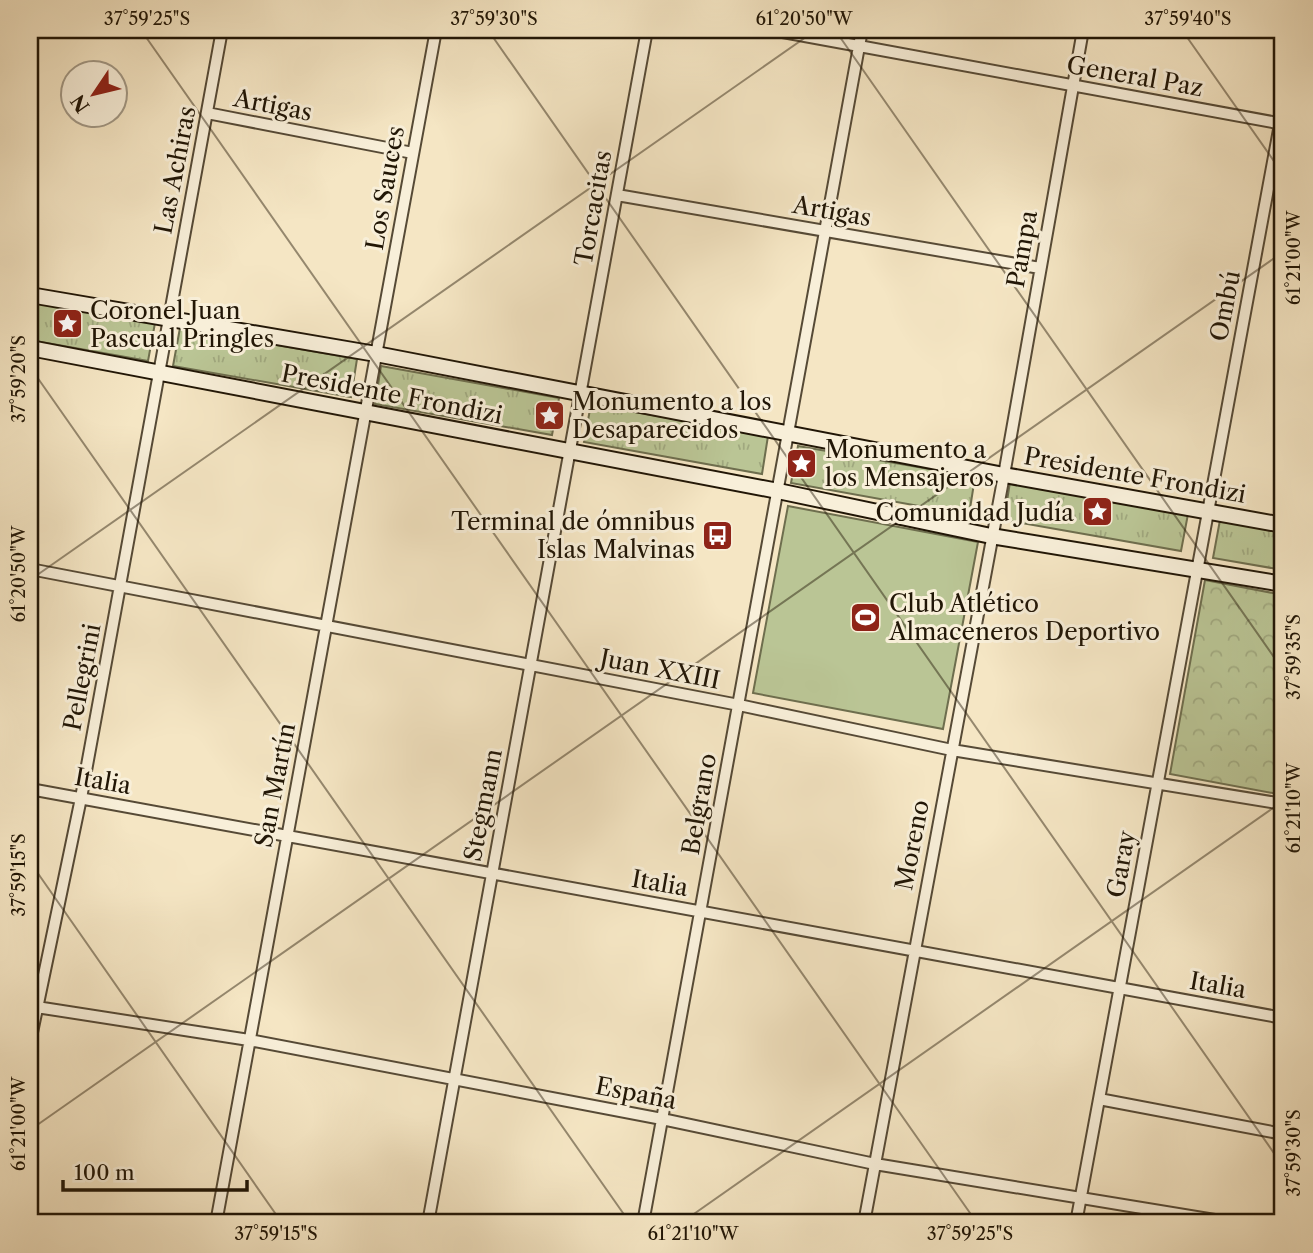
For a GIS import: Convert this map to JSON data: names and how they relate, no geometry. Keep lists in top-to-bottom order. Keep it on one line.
{"streets":{"main road":["Presidente Frondizi"],"street":["General Paz","Artigas","Las Achiras","Los Sauces","Torcacitas","Pampa","Ombú","Juan XXIII","Pellegrini","Italia","San Martín","Belgrano","Stegmann","Moreno","Garay","España"]},"crossings":[["General Paz","Pampa"],["General Paz","Ombú"],["General Paz","Belgrano"],["Artigas","Las Achiras"],["Artigas","Los Sauces"],["Artigas","Torcacitas"],["Artigas","Pampa"],["Artigas","Belgrano"],["Las Achiras","Presidente Frondizi"],["Las Achiras","Pellegrini"],["Los Sauces","Presidente Frondizi"],["Los Sauces","San Martín"],["Torcacitas","Presidente Frondizi"],["Torcacitas","Stegmann"],["Pampa","Presidente Frondizi"],["Pampa","Moreno"],["Ombú","Presidente Frondizi"],["Ombú","Garay"],["Presidente Frondizi","Pellegrini"],["Presidente Frondizi","San Martín"],["Presidente Frondizi","Belgrano"],["Presidente Frondizi","Stegmann"],["Presidente Frondizi","Moreno"],["Presidente Frondizi","Garay"],["Juan XXIII","Pellegrini"],["Juan XXIII","San Martín"],["Juan XXIII","Belgrano"],["Juan XXIII","Stegmann"],["Juan XXIII","Moreno"],["Juan XXIII","Garay"],["Pellegrini","Italia"],["Pellegrini","España"],["Italia","San Martín"],["Italia","Belgrano"],["Italia","Stegmann"],["Italia","Moreno"],["Italia","Garay"],["San Martín","España"],["Belgrano","España"],["Stegmann","España"],["Moreno","España"],["Garay","España"]],"places":{"place":["Coronel Juan Pascual Pringles","Monumento a los Desaparecidos","Monumento a los Mensajeros","Comunidad Judía"],"bus stop":["Terminal de ómnibus Islas Malvinas"],"sports":["Club Atlético Almaceneros Deportivo"]},"scale_bar":"100 m","north":"bottom left","coordinates":["37°59'25\"S","37°59'30\"S","61°20'50\"W","37°59'40\"S","61°21'00\"W","37°59'20\"S","37°59'35\"S","61°21'10\"W","37°59'15\"S"]}
